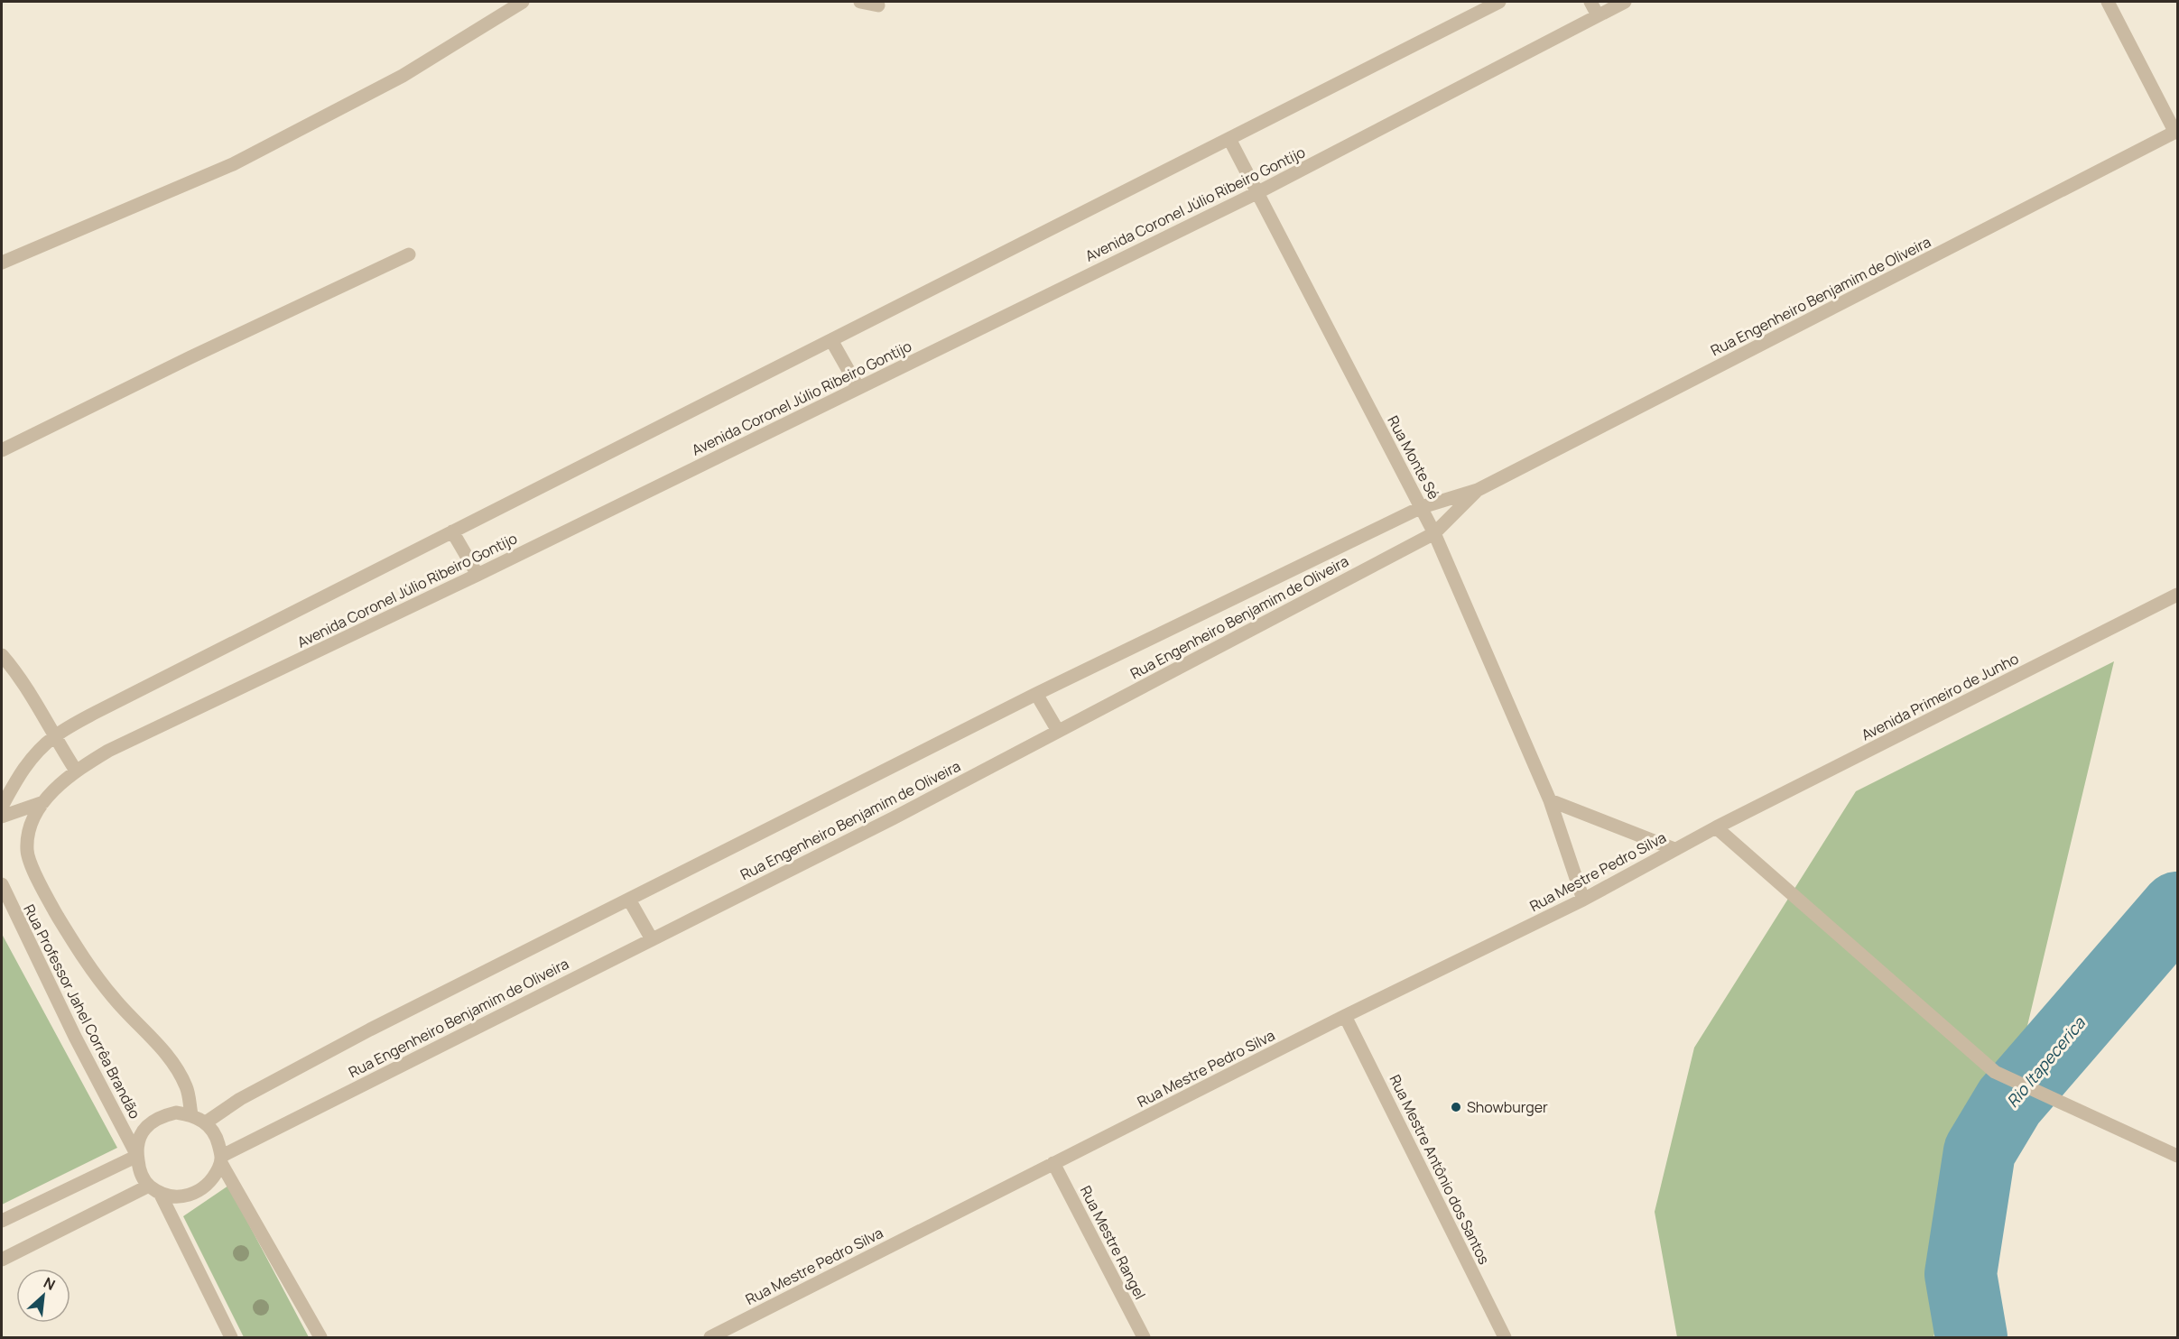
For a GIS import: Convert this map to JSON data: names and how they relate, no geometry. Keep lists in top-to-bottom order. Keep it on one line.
{"streets":{"street":["Avenida Coronel Júlio Ribeiro Gontijo","Rua Engenheiro Benjamim de Oliveira","Rua Monte Sé","Avenida Primeiro de Junho","Rua Mestre Pedro Silva","Rua Professor Jahel Corrêa Brandão","Rua Mestre Antônio dos Santos","Rua Mestre Rangel"]},"crossings":[["Avenida Coronel Júlio Ribeiro Gontijo","Rua Monte Sé"],["Avenida Coronel Júlio Ribeiro Gontijo","Rua Professor Jahel Corrêa Brandão"],["Rua Engenheiro Benjamim de Oliveira","Rua Monte Sé"],["Rua Engenheiro Benjamim de Oliveira","Rua Professor Jahel Corrêa Brandão"],["Rua Monte Sé","Rua Mestre Pedro Silva"],["Avenida Primeiro de Junho","Rua Mestre Pedro Silva"],["Rua Mestre Pedro Silva","Rua Mestre Antônio dos Santos"],["Rua Mestre Pedro Silva","Rua Mestre Rangel"]],"water":["Rio Itapecerica"],"places":["Showburger"],"north":"top right"}
